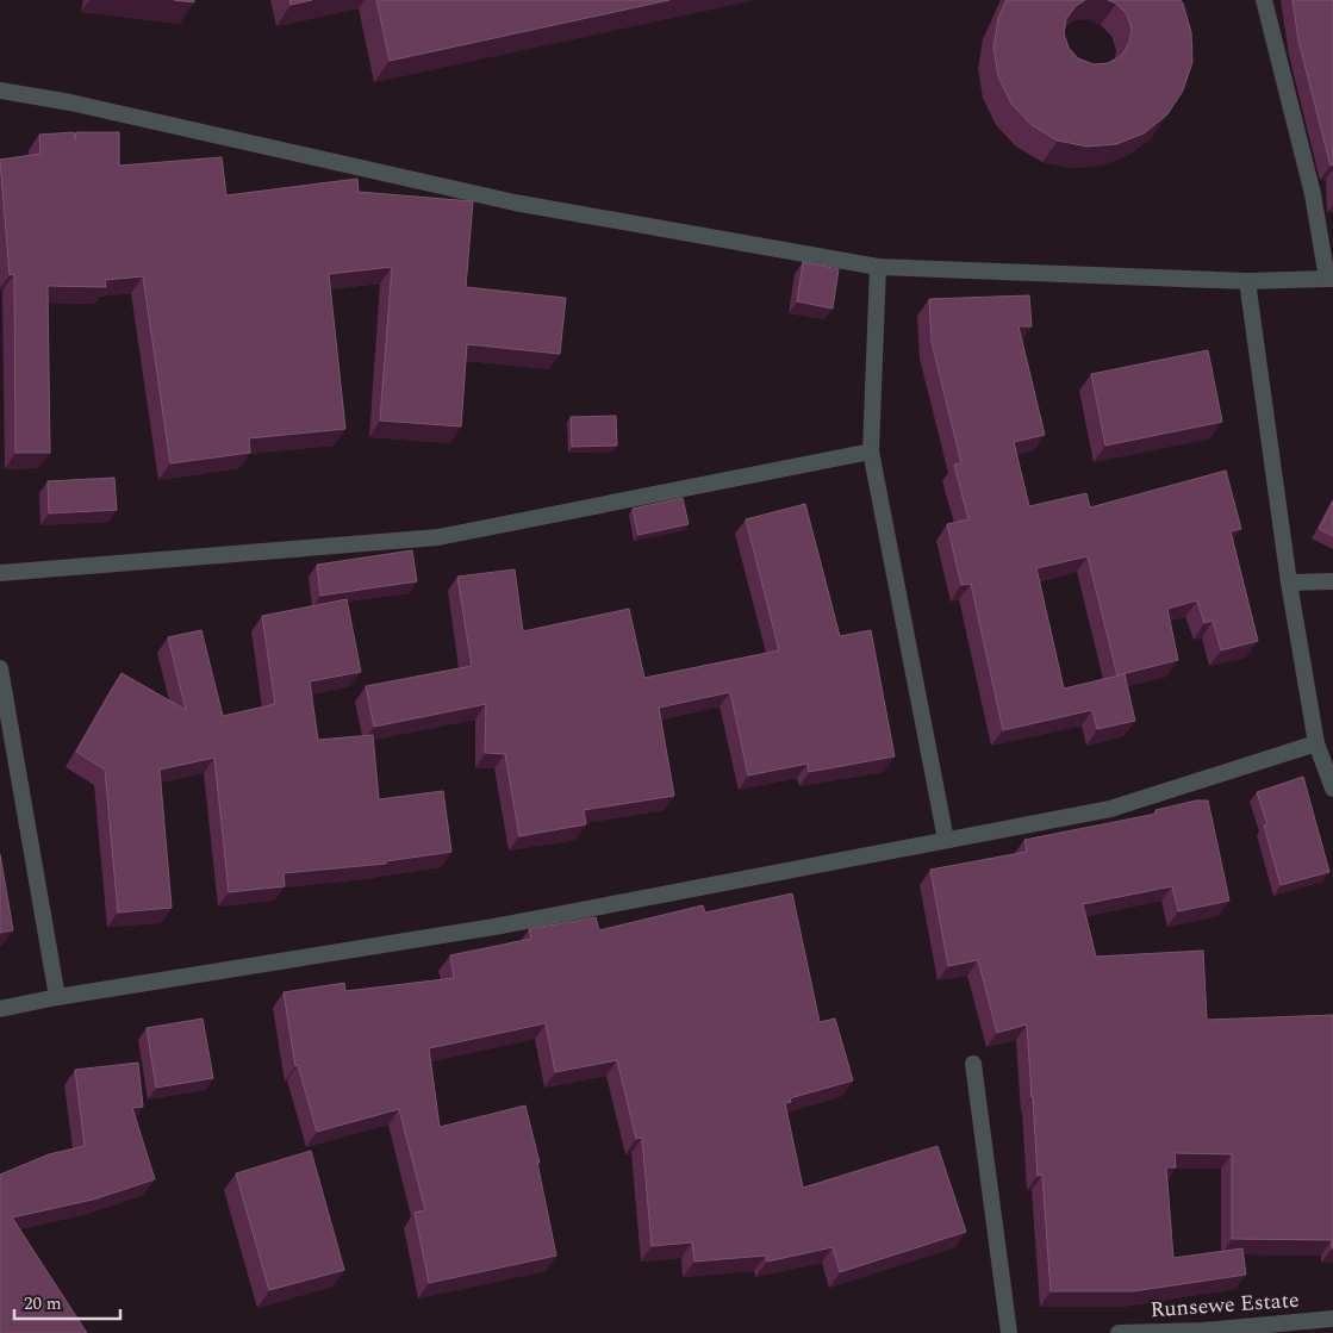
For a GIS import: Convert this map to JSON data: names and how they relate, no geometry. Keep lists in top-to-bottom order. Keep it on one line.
{"streets":{"street":["Runsewe Estate"]},"scale_bar":"20 m"}
